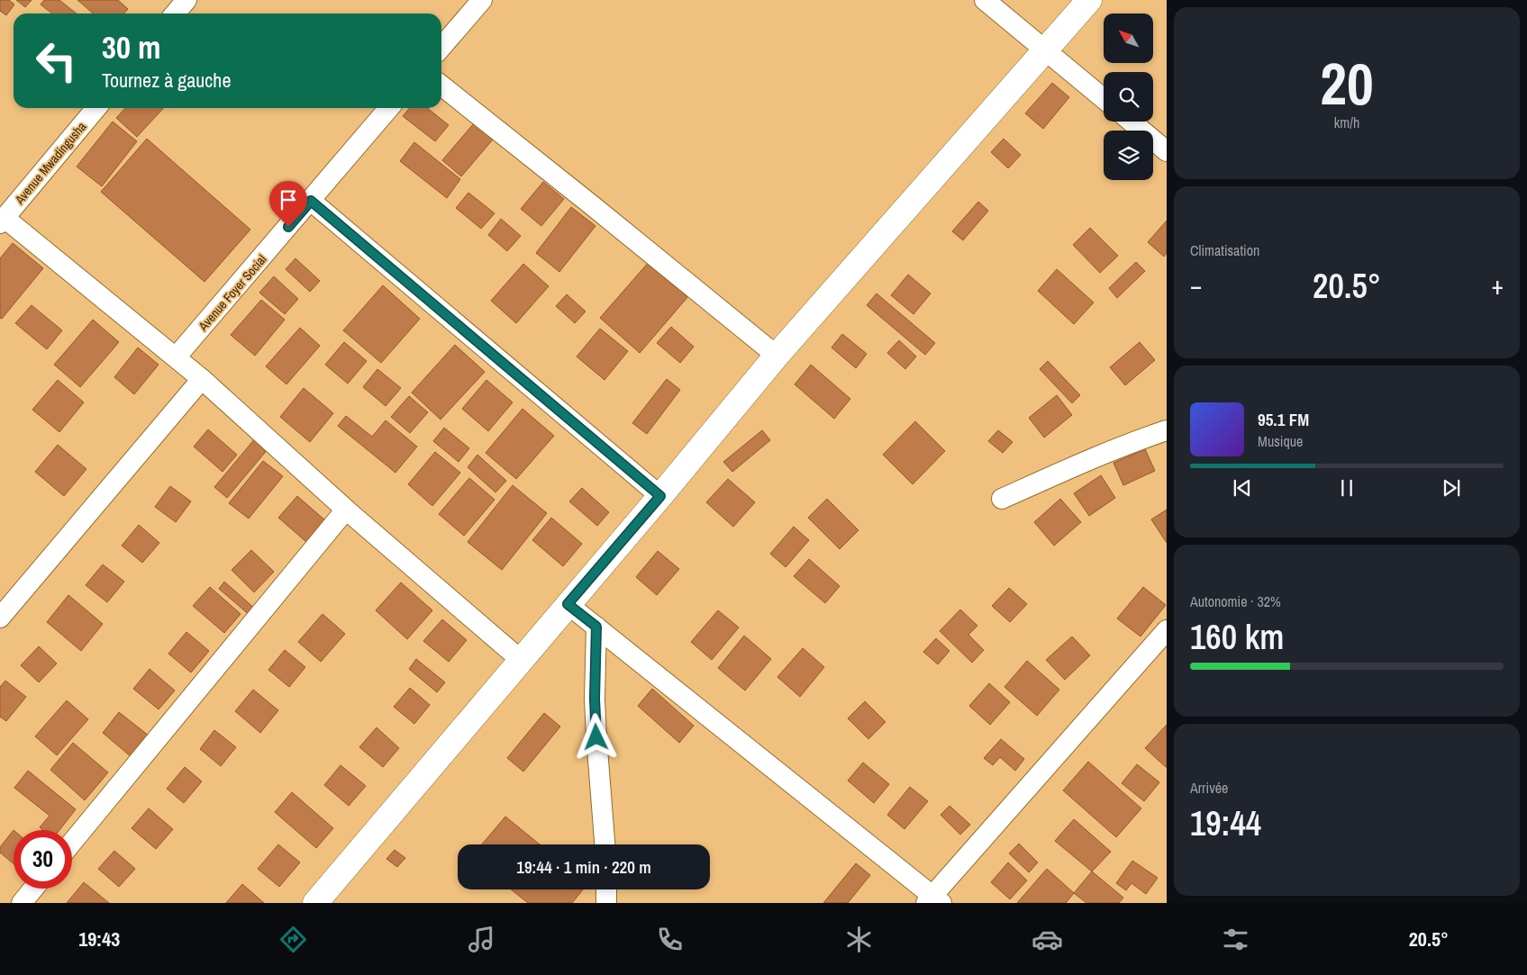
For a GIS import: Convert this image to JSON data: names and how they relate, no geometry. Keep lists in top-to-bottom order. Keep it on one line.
{"streets":{"street":["Avenue Mwadingusha","Avenue Foyer Social"]},"north":"top left","page":{"tile":[["20","km/h"],"Climatisation",["Autonomie · 32%","160 km"],["Arrivée","19:44"]],"turn":["30 m","Tournez à gauche"],"heat":["−","20.5°","+"],"song":["95.1 FM","Musique"],"limit":"30","trip":"19:44 · 1 min · 220 m","tabs":["19:43","20.5°"]}}
